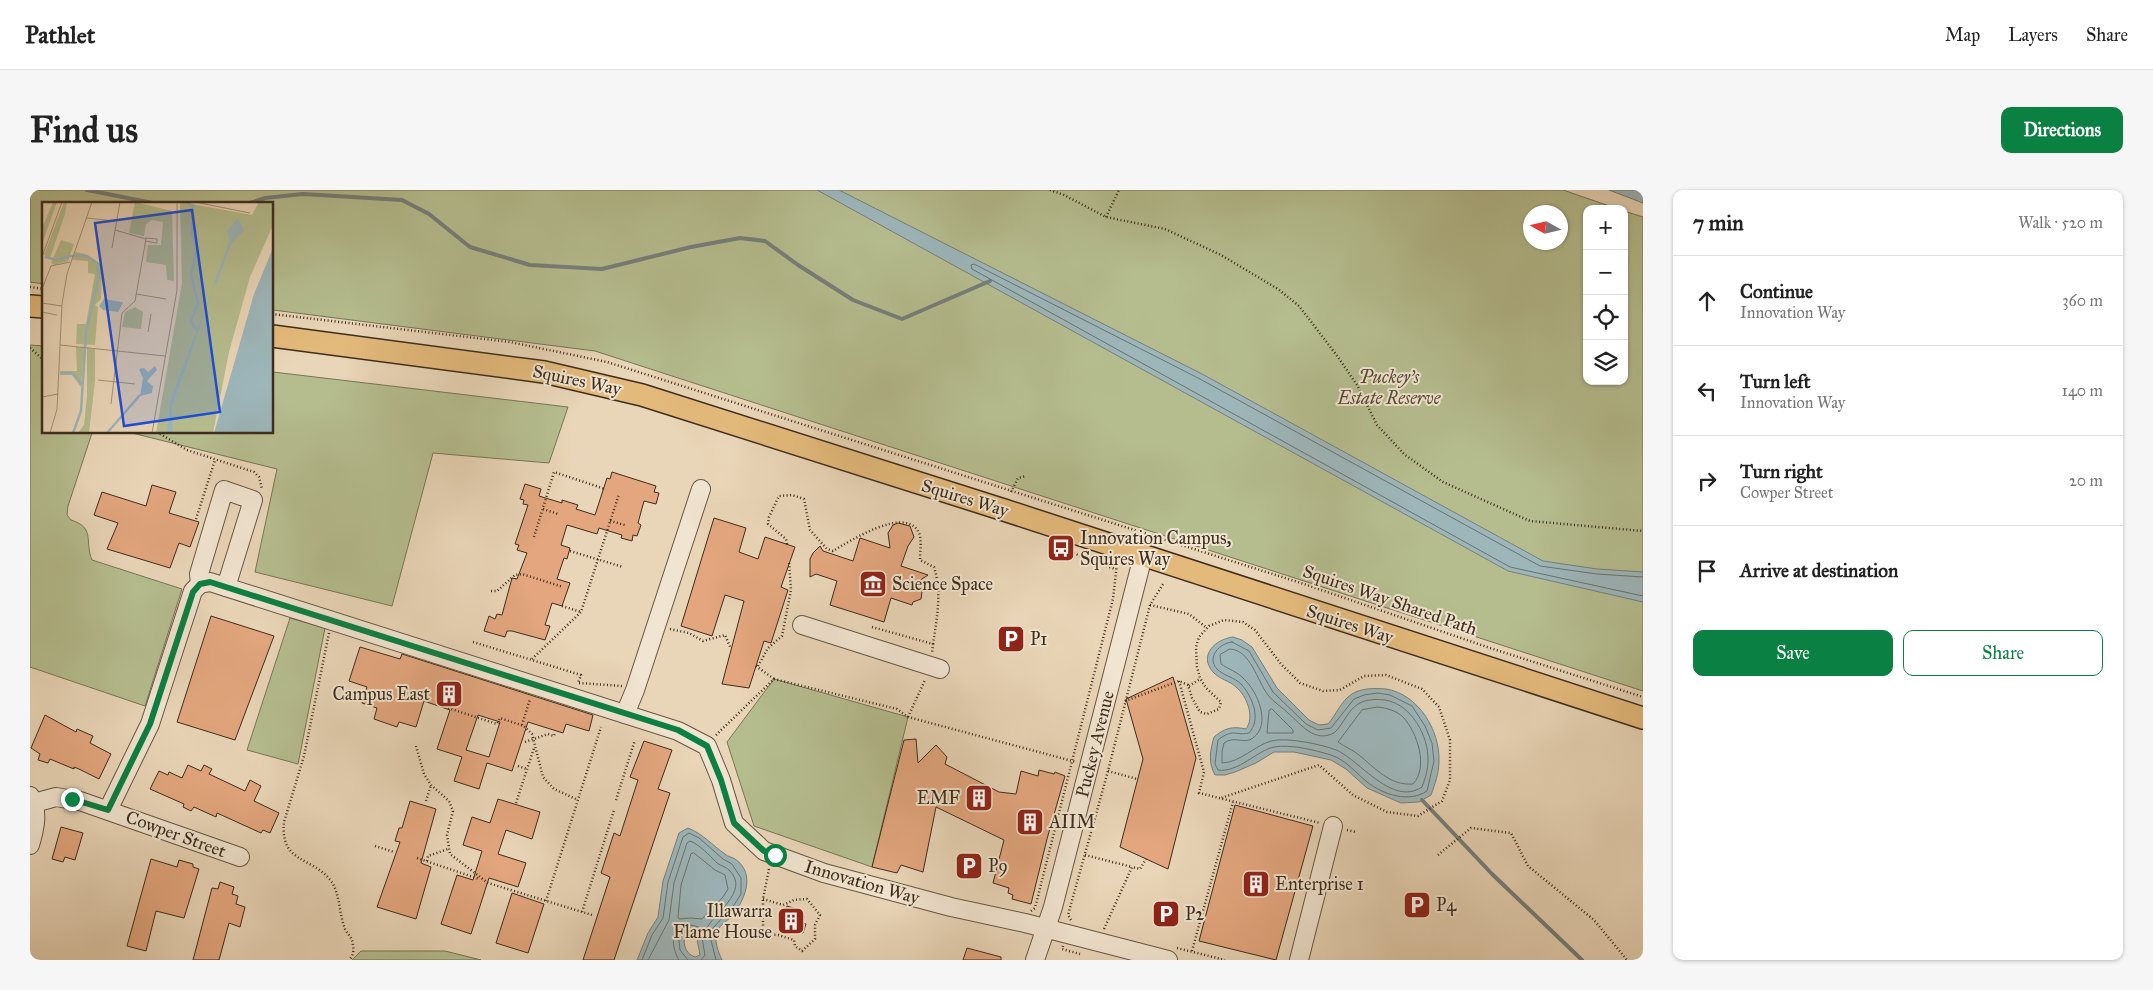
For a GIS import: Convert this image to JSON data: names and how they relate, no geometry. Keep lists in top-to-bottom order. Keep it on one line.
{"streets":{"main road":["Squires Way"],"street":["Puckey Avenue","Cowper Street","Innovation Way"],"path":["Squires Way Shared Path"]},"crossings":[["Squires Way","Puckey Avenue"],["Puckey Avenue","Innovation Way"]],"parks":["Puckey's Estate Reserve"],"places":{"bus stop":["Innovation Campus, Squires Way"],"museum":["Science Space"],"parking":["P1","P9","P4","P2"],"building":["Campus East","EMF","AIIM","Enterprise 1","Illawarra Flame House"]},"north":"left","page":{"header":"Pathlet","nav":["Map","Layers","Share"],"buttons":["Directions",["Save","Share"]],"title":"Find us","heading":["7 min","Walk · 520 m"],"map_buttons":["+","−"],"list":[["Continue","Innovation Way","360 m"],["Turn left","Innovation Way","140 m"],["Turn right","Cowper Street","20 m"],"Arrive at destination"]}}
